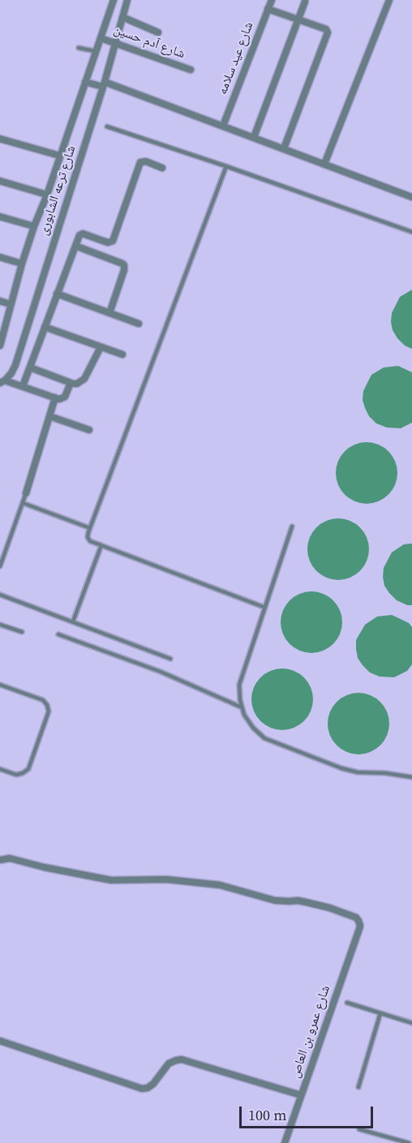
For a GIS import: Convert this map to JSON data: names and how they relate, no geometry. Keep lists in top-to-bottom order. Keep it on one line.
{"streets":{"street":["شارع آدم حسين","شارع عيد سلامه","شارع ترعه الشابورى","شارع عمرو بن العاص"]},"crossings":[["شارع آدم حسين","شارع ترعه الشابورى"]],"scale_bar":"100 m"}
